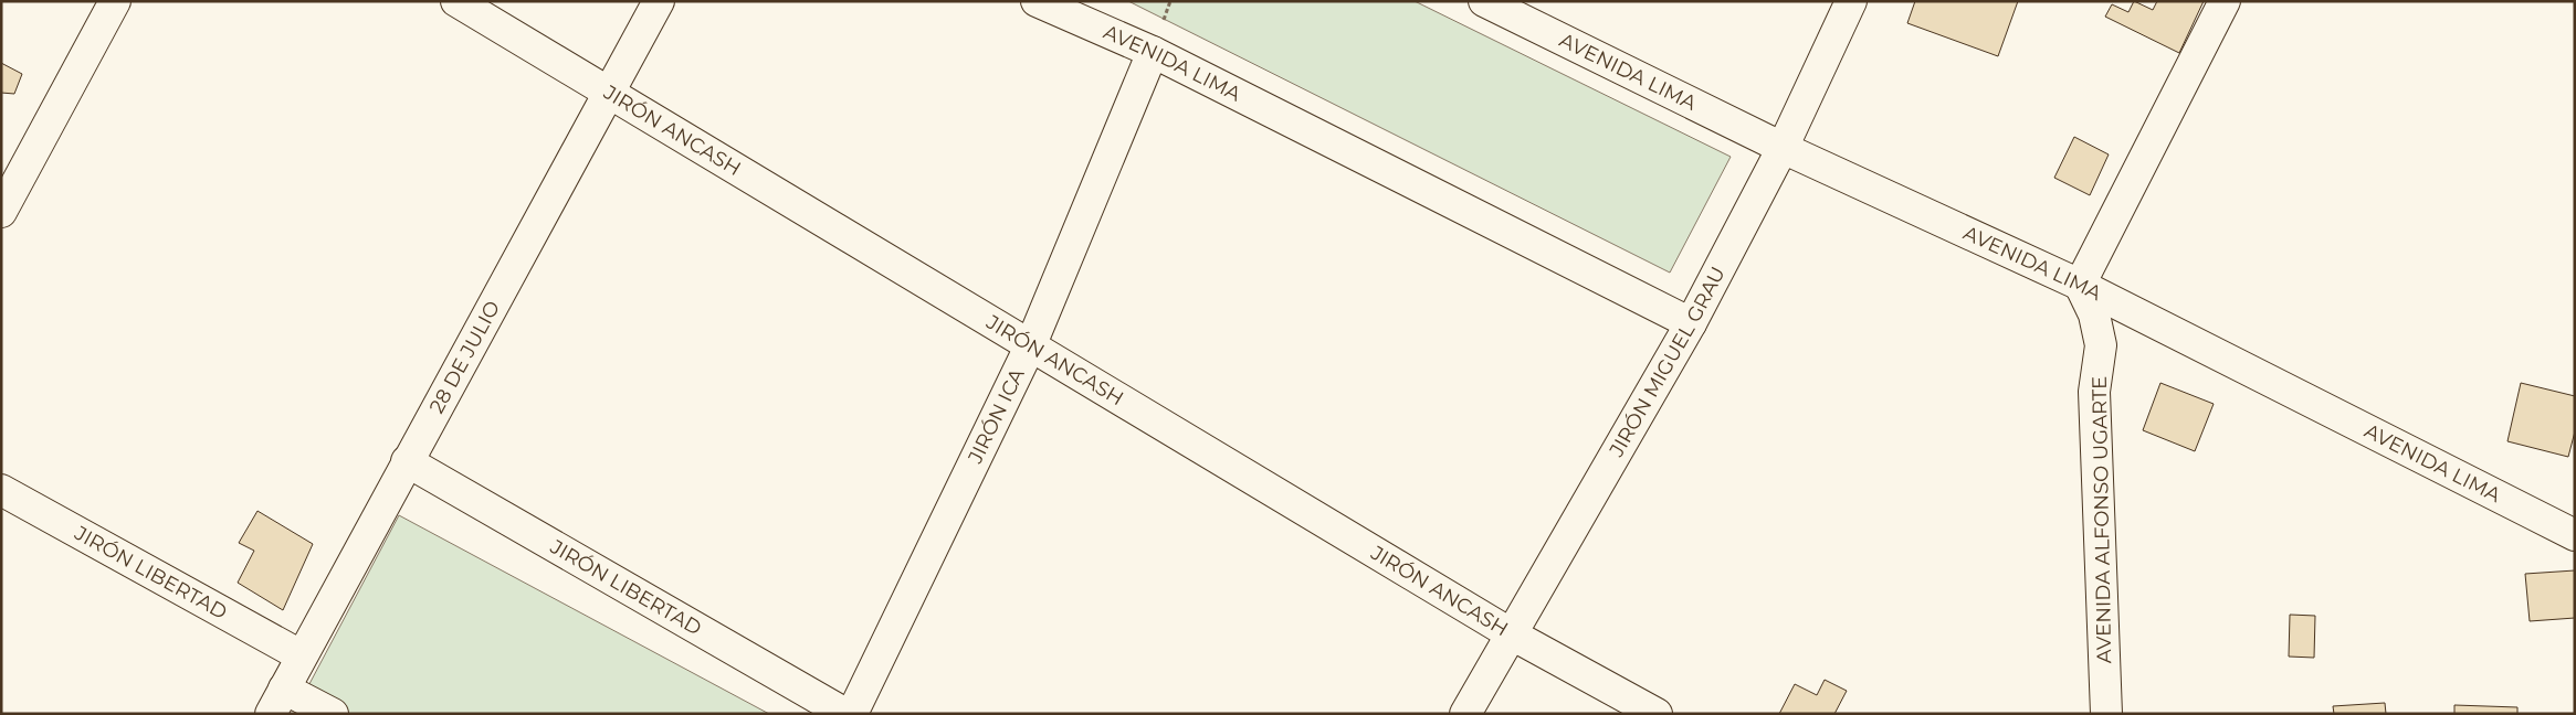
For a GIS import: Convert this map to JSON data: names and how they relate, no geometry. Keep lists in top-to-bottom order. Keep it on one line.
{"streets":{"street":["AVENIDA LIMA","JIRÓN ANCASH","28 DE JULIO","JIRÓN MIGUEL GRAU","JIRÓN ICA","AVENIDA ALFONSO UGARTE","JIRÓN LIBERTAD"]},"crossings":[["AVENIDA LIMA","JIRÓN MIGUEL GRAU"],["AVENIDA LIMA","JIRÓN ICA"],["AVENIDA LIMA","AVENIDA ALFONSO UGARTE"],["JIRÓN ANCASH","28 DE JULIO"],["JIRÓN ANCASH","JIRÓN MIGUEL GRAU"],["JIRÓN ANCASH","JIRÓN ICA"],["28 DE JULIO","JIRÓN LIBERTAD"]]}
